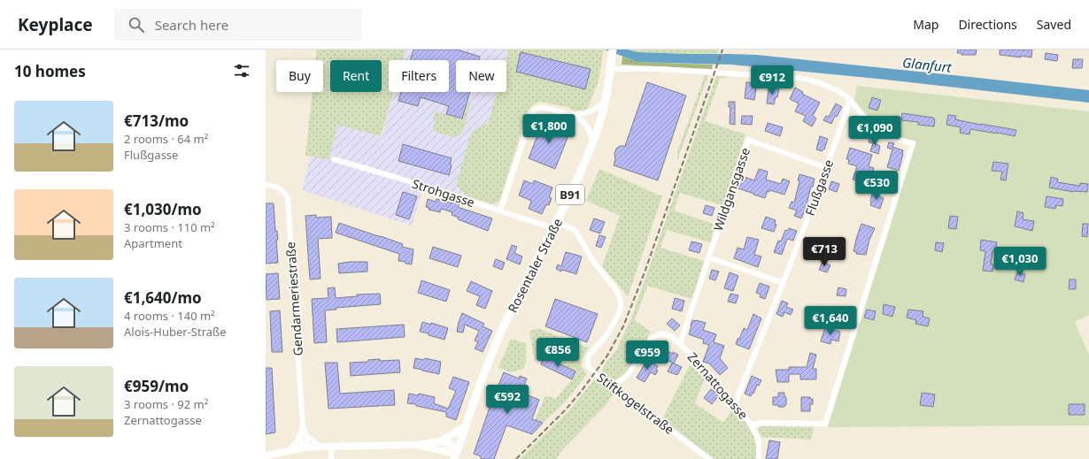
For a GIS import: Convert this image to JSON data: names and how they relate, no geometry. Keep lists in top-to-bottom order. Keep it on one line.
{"streets":{"main road":["B91","Rosentaler Straße"],"street":["Flußgasse","Wildgansgasse","Strohgasse","Gendarmeriestraße","Zernattogasse","Stiftkogelstraße"]},"crossings":[["Flußgasse","Wildgansgasse"],["Flußgasse","Zernattogasse"],["Wildgansgasse","Zernattogasse"],["Strohgasse","Rosentaler Straße"],["Strohgasse","Stiftkogelstraße"],["Rosentaler Straße","Stiftkogelstraße"],["Zernattogasse","Stiftkogelstraße"]],"water":["Glanfurt"],"page":{"header":"Keyplace","search":"Search here","nav":["Map","Directions","Saved"],"heading":"10 homes","chip":["Buy","Rent","Filters","New"],"price":["€912","€1,800","€1,090","€530","€713","€1,030","€1,640","€856","€959","€592"],"list":[{"name":"€713/mo","note":"2 rooms · 64 m² · Flußgasse"},{"name":"€1,030/mo","note":"3 rooms · 110 m² · Apartment"},{"name":"€1,640/mo","note":"4 rooms · 140 m² · Alois-Huber-Straße"},{"name":"€959/mo","note":"3 rooms · 92 m² · Zernattogasse"}]}}
